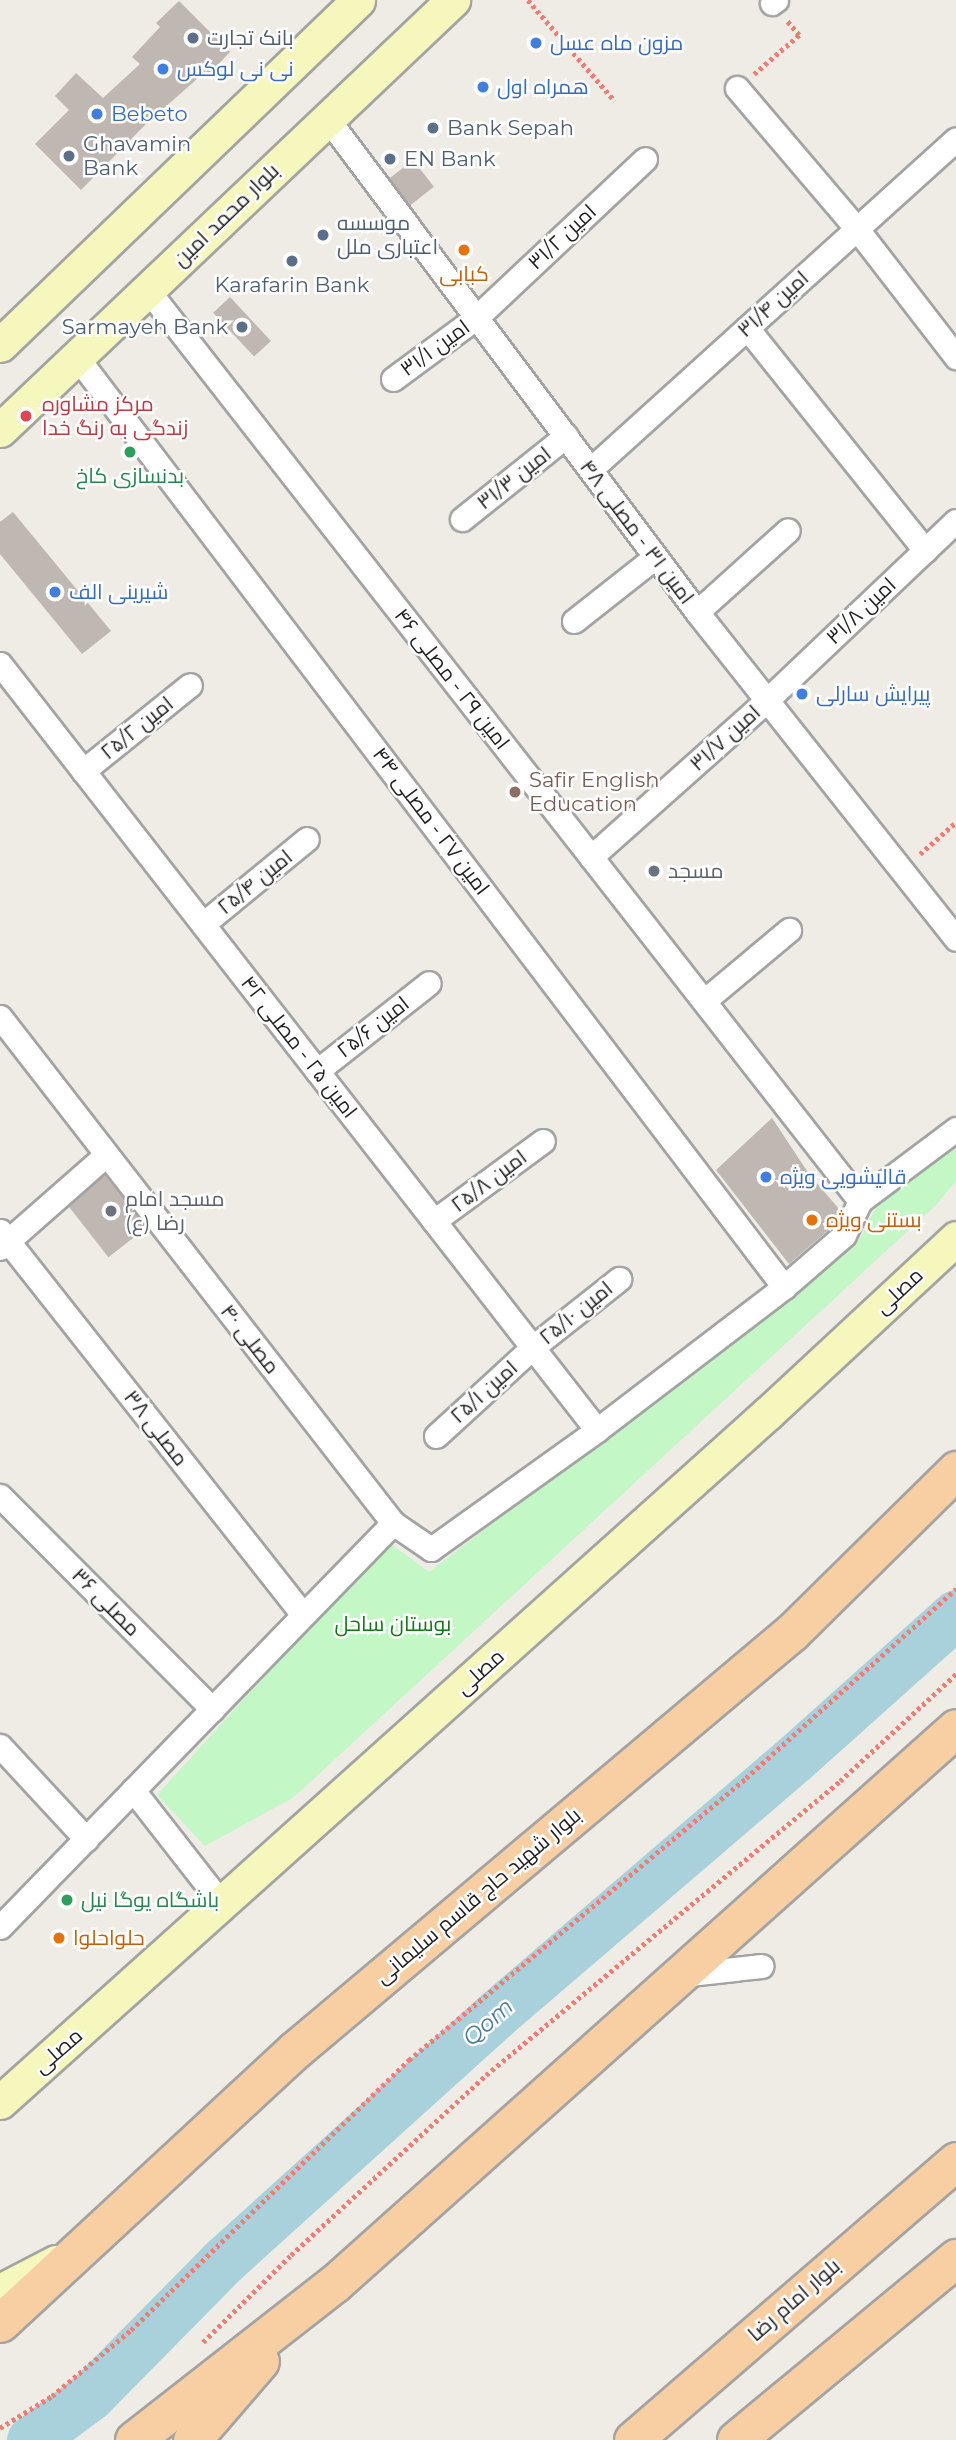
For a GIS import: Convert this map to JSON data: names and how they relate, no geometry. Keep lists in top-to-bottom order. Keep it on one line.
{"streets":{"main road":["بلوار محمد امین","مصلی","بلوار شهید حاج قاسم سلیمانی","بلوار امام رضا"],"street":["امین ۳۱/۲","امین ۳۱/۴","امین ۳۱/۱","امین ۳۱/۳","امین ۳۱ - مصلی ۴۸","امین ۳۱/۸","امین ۲۹ - مصلی ۴۶","امین ۲۵/۲","امین ۳۱/۷","امین ۲۷ - مصلی ۴۴","امین ۲۵/۴","امین ۲۵/۶","امین ۲۵ - مصلی ۴۲","امین ۲۵/۸","امین ۲۵/۱۰","مصلی ۴۰","امین ۲۵/۱","مصلی ۳۸","مصلی ۳۶"]},"crossings":[["بلوار محمد امین","امین ۳۱ - مصلی ۴۸"],["بلوار محمد امین","امین ۲۹ - مصلی ۴۶"],["بلوار محمد امین","امین ۲۷ - مصلی ۴۴"],["امین ۳۱/۲","امین ۳۱/۱"],["امین ۳۱/۲","امین ۳۱ - مصلی ۴۸"],["امین ۳۱/۴","امین ۳۱ - مصلی ۴۸"],["امین ۳۱/۱","امین ۳۱ - مصلی ۴۸"],["امین ۳۱/۳","امین ۳۱ - مصلی ۴۸"],["امین ۳۱ - مصلی ۴۸","امین ۳۱/۸"],["امین ۳۱ - مصلی ۴۸","امین ۳۱/۷"],["امین ۳۱/۸","امین ۳۱/۷"],["امین ۲۹ - مصلی ۴۶","امین ۳۱/۷"],["امین ۲۵/۲","امین ۲۵ - مصلی ۴۲"],["امین ۲۵/۴","امین ۲۵ - مصلی ۴۲"],["امین ۲۵/۶","امین ۲۵ - مصلی ۴۲"],["امین ۲۵ - مصلی ۴۲","امین ۲۵/۸"],["امین ۲۵ - مصلی ۴۲","امین ۲۵/۱۰"],["امین ۲۵ - مصلی ۴۲","مصلی ۴۰"],["امین ۲۵ - مصلی ۴۲","امین ۲۵/۱"],["امین ۲۵/۱۰","امین ۲۵/۱"]],"water":["Qom"],"parks":["بوستان ساحل"],"places":["بانک تجارت","مزون ماه عسل","نی نی لوکس","همراه اول","Bebeto","Bank Sepah","Ghavamin Bank","EN Bank","موسسه اعتباری ملل","کبابی","Karafarin Bank","Sarmayeh Bank","مرکز مشاوره زندگی به رنگ خدا","بدنسازی کاخ","شیرینی الف","پیرایش سارلی","Safir English Education","مسجد","قالیشویی ویژه","مسجد امام رضا (ع)","بستنی ویژه","باشگاه یوگا نیل","حلواحلوا"]}
